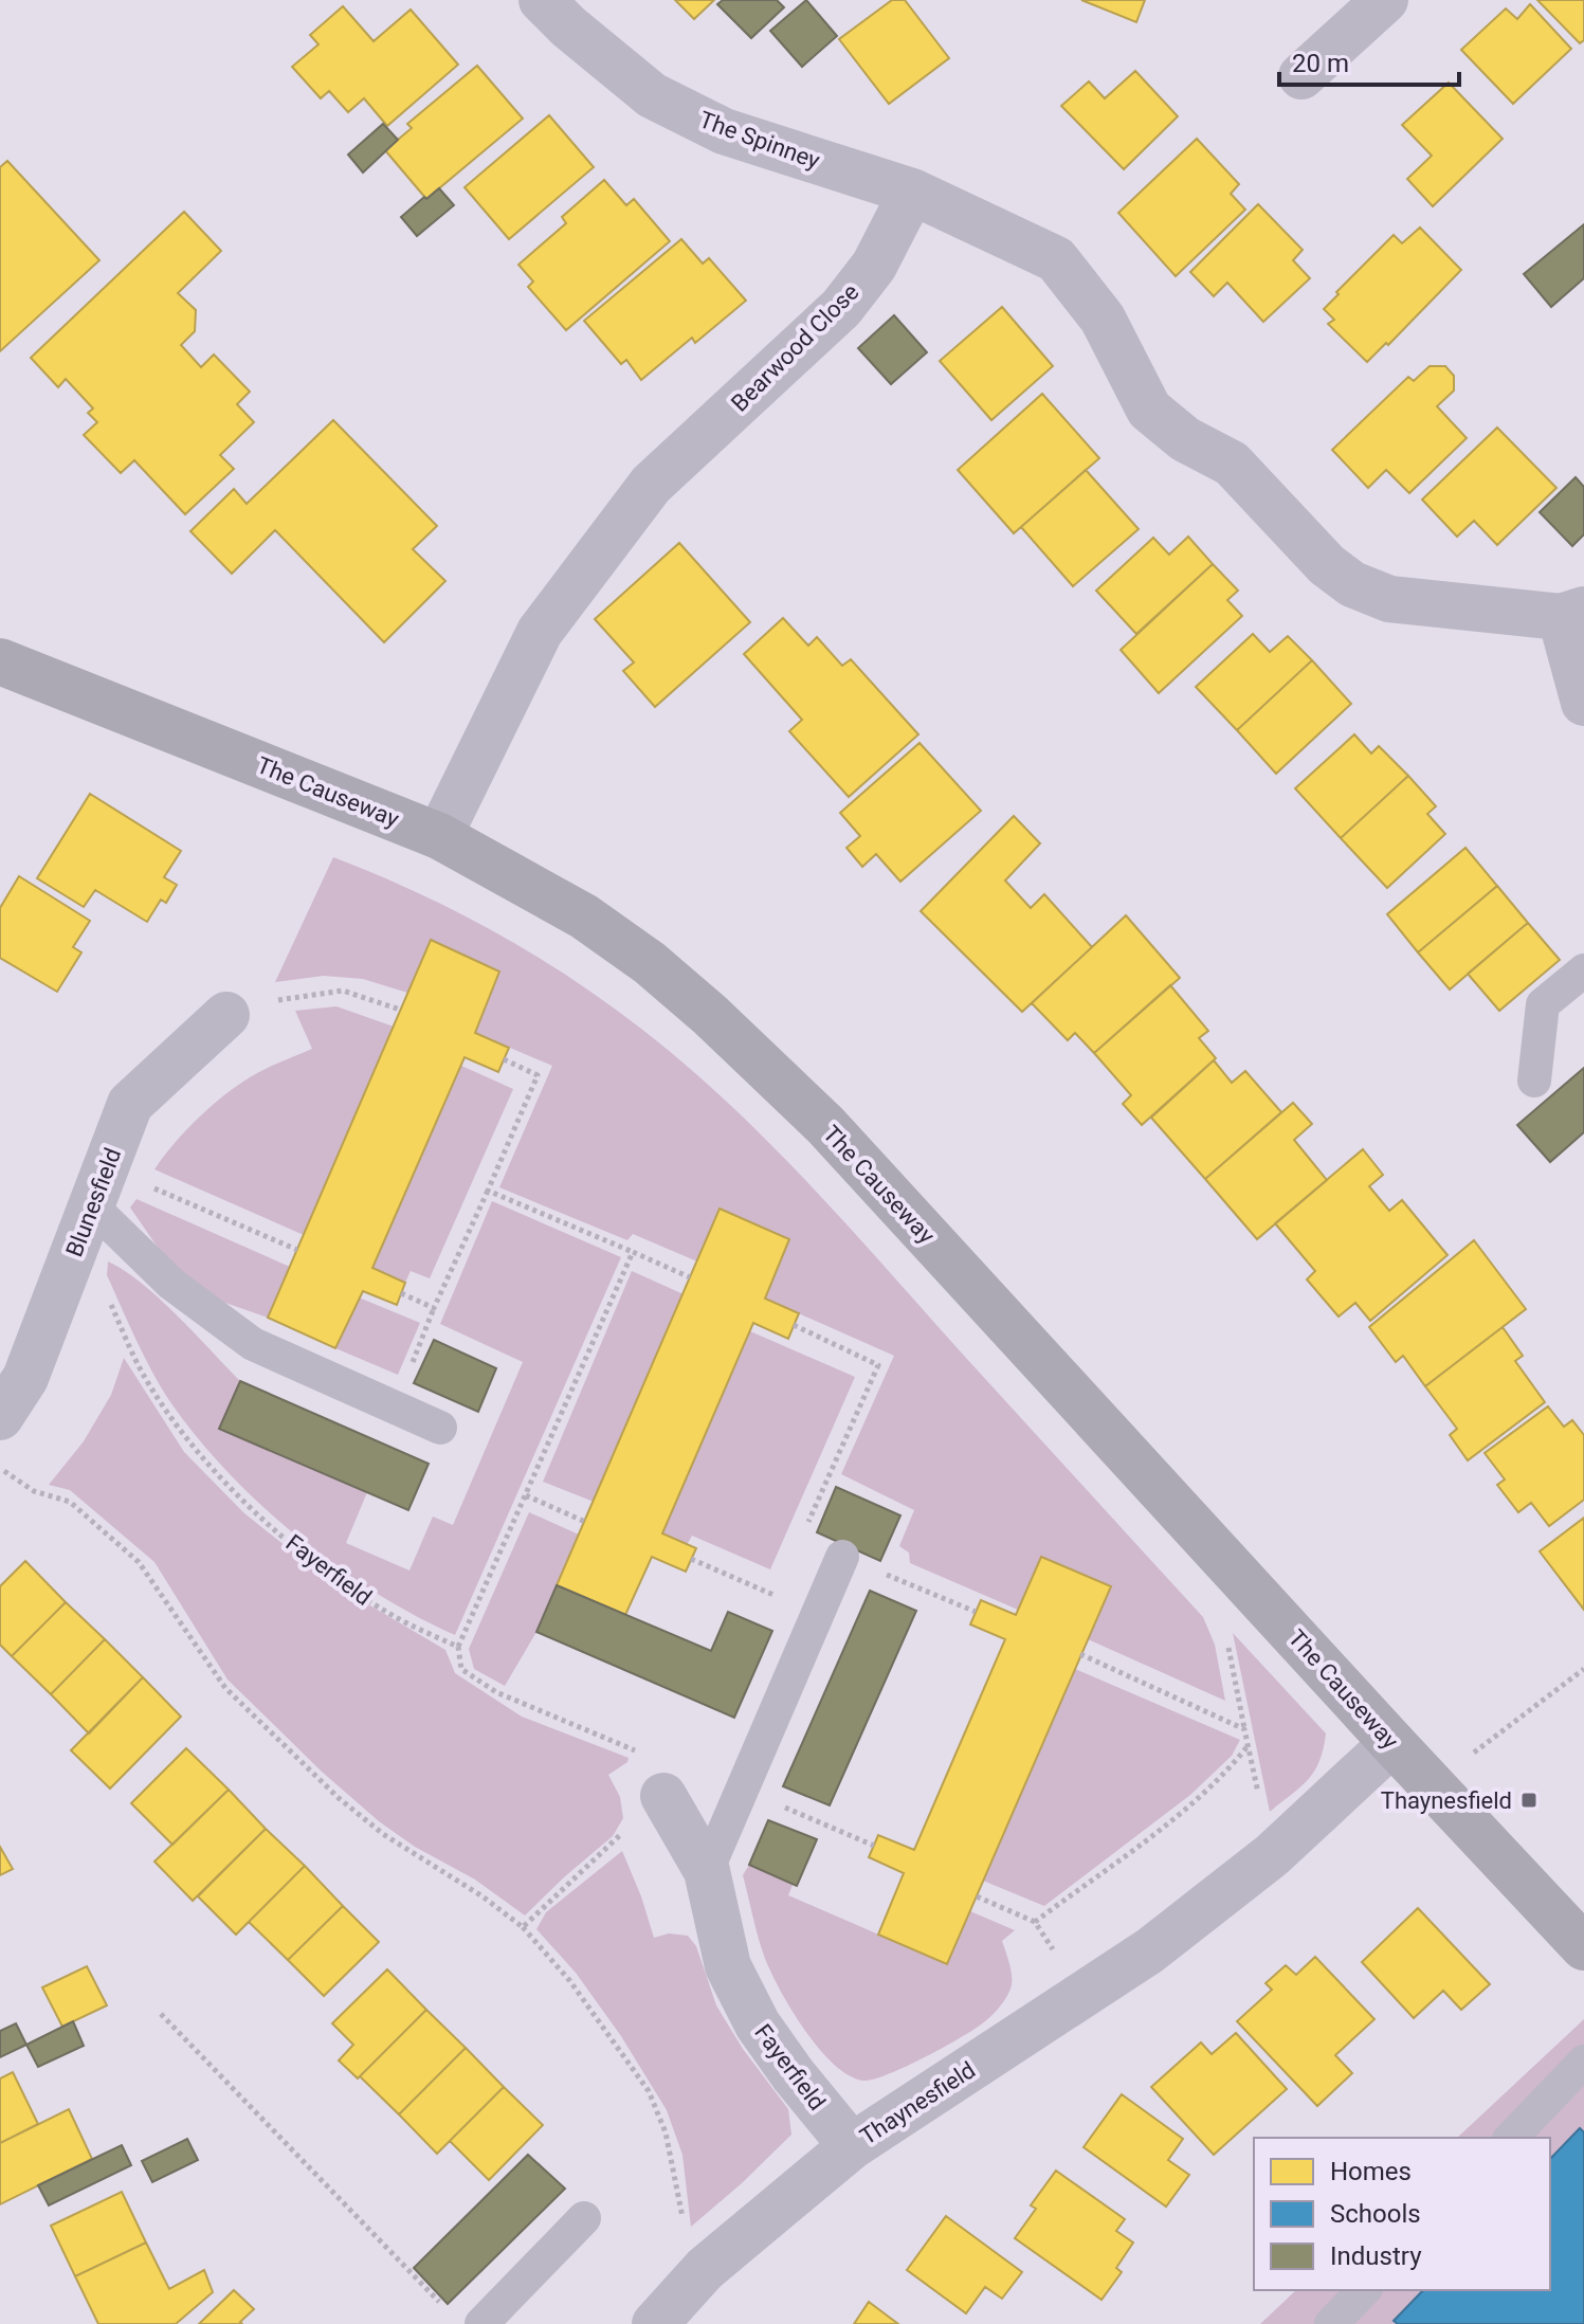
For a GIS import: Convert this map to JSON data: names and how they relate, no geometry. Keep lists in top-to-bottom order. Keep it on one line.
{"streets":{"main road":["The Causeway"],"street":["The Spinney","Bearwood Close","Blunesfield","Fayerfield","Thaynesfield"]},"crossings":[["The Spinney","Bearwood Close"],["Bearwood Close","The Causeway"],["The Causeway","Thaynesfield"],["Blunesfield","Fayerfield"],["Fayerfield","Thaynesfield"]],"places":{"transit":["Thaynesfield"]},"legend":["Homes","Schools","Industry"],"scale_bar":"20 m"}
